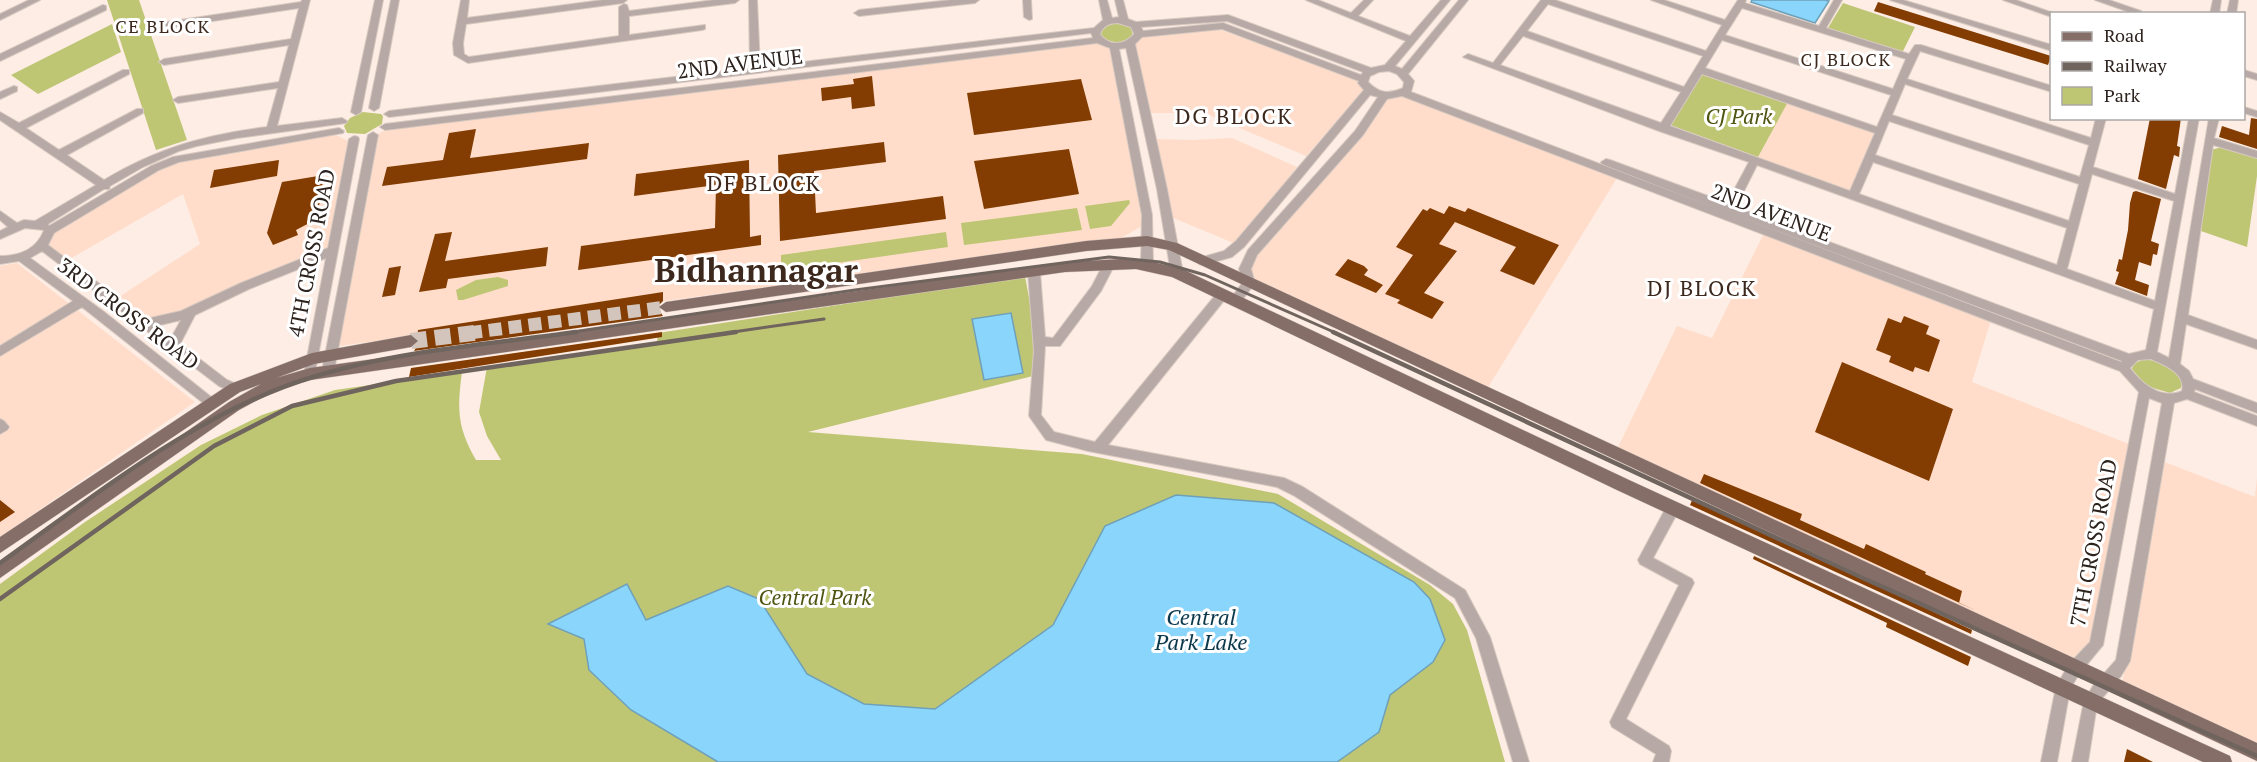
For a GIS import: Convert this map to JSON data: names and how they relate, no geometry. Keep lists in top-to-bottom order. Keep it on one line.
{"streets":{"street":["2ND AVENUE","4TH CROSS ROAD","3RD CROSS ROAD","7TH CROSS ROAD"]},"districts":["CE BLOCK","CJ BLOCK","DG BLOCK","DF BLOCK","Bidhannagar","DJ BLOCK"],"water":["Central Park Lake"],"parks":["CJ Park","Central Park"],"legend":["Road","Railway","Park"]}
